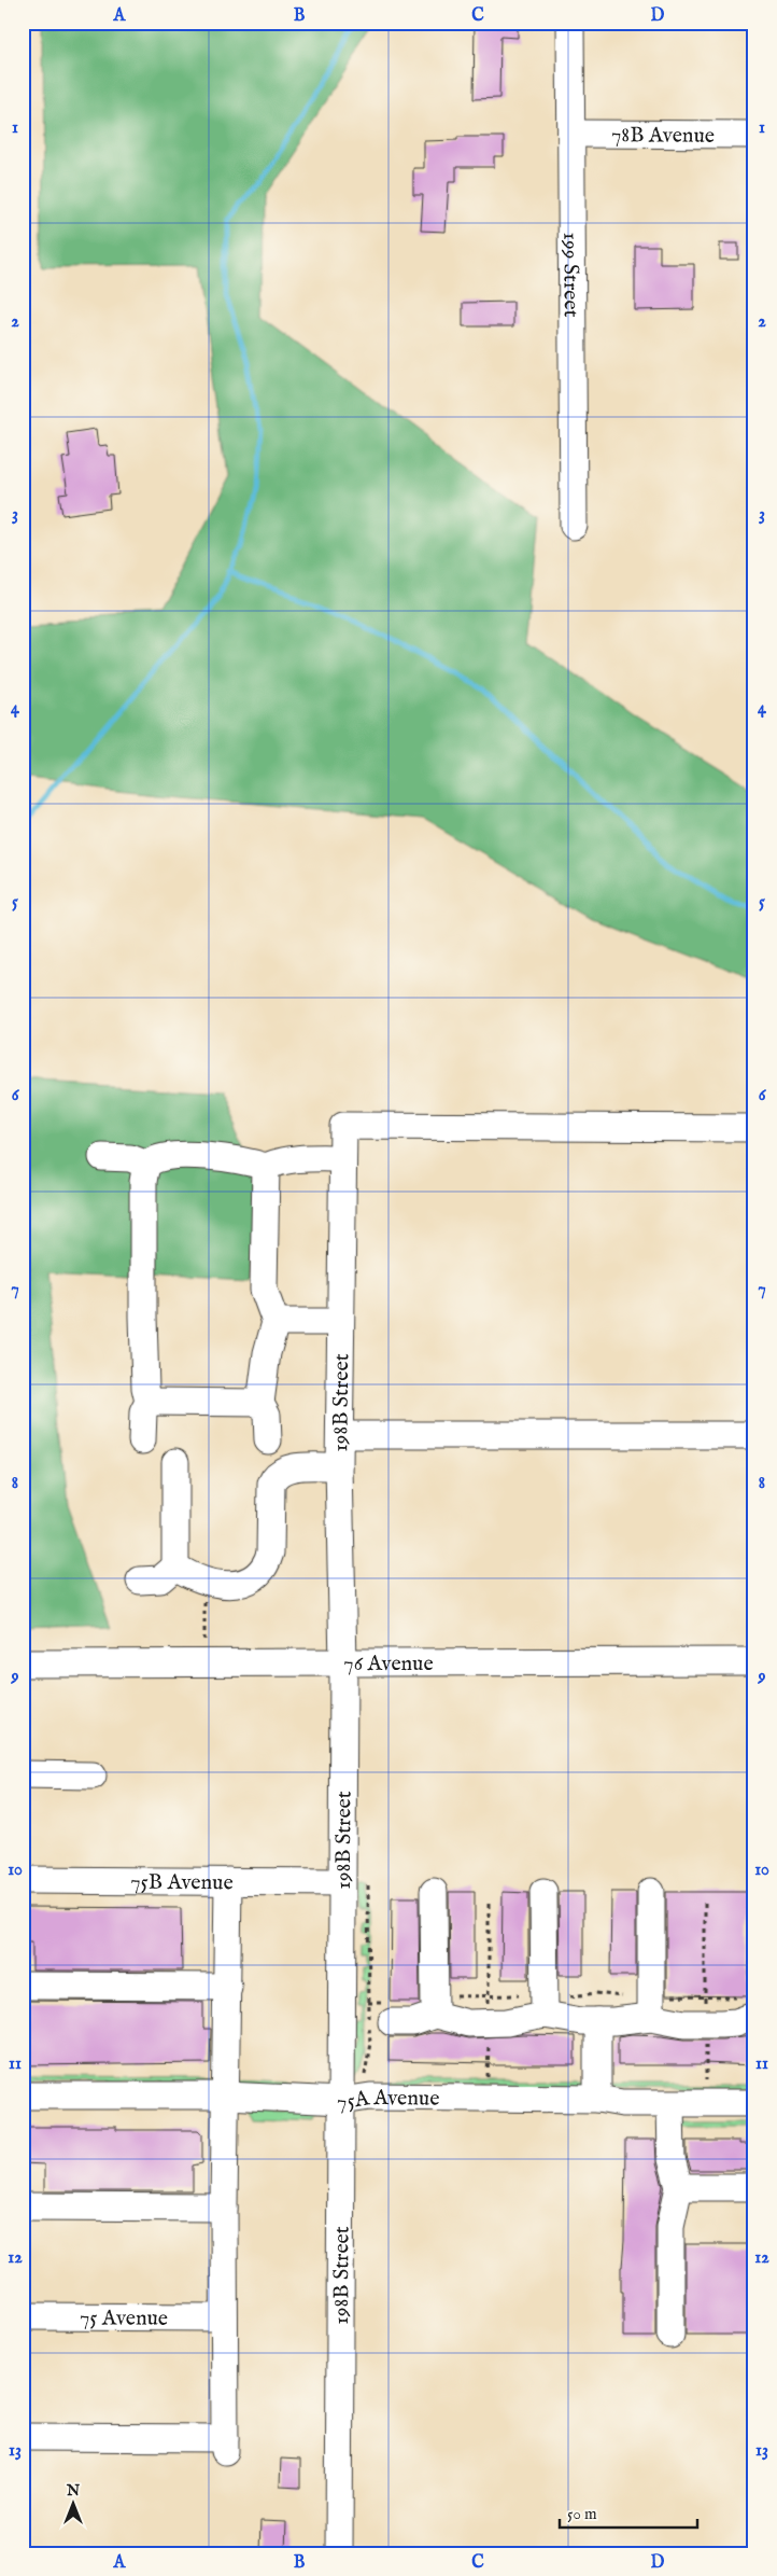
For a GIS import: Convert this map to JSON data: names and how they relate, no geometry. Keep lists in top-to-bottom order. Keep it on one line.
{"streets":{"street":["78B Avenue","199 Street","198B Street","76 Avenue","75B Avenue","75A Avenue","75 Avenue"]},"crossings":[["78B Avenue","199 Street"],["198B Street","76 Avenue"],["198B Street","75B Avenue"],["198B Street","75A Avenue"]],"scale_bar":"50 m","north":"top","grid":{"columns":["A","B","C","D"],"rows":["1","2","3","4","5","6","7","8","9","10","11","12","13"]}}
